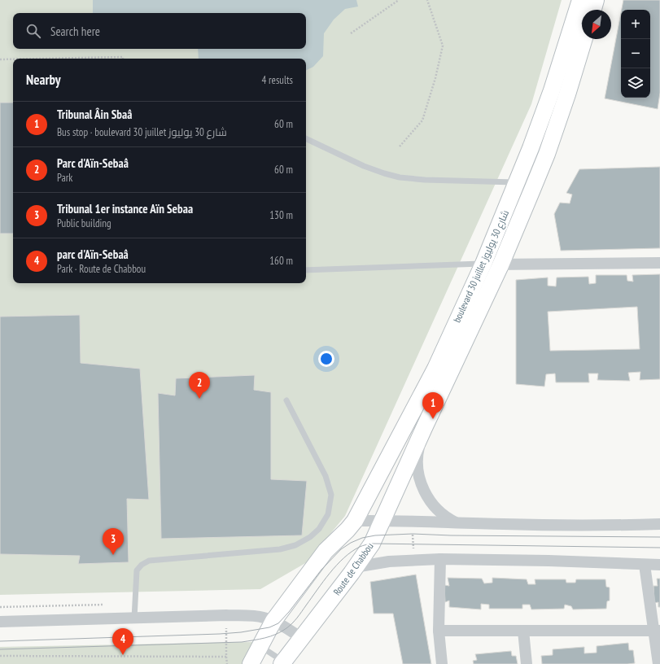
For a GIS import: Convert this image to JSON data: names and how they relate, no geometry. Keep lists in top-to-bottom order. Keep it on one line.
{"streets":{"street":["boulevard 30 juillet شارع 30 يوليوز","Route de Chabbou"]},"crossings":[["boulevard 30 juillet شارع 30 يوليوز","Route de Chabbou"]],"north":"bottom left","page":{"map_buttons":["+","−"],"search":"Search here","heading":["Nearby","4 results"],"list":[{"mark":"1","name":"Tribunal Âin Sbaâ","note":"Bus stop · boulevard 30 juillet شارع 30 يوليوز","value":"60 m"},{"mark":"2","name":"Parc d'Aïn-Sebaâ","note":"Park","value":"60 m"},{"mark":"3","name":"Tribunal 1er instance Aïn Sebaa","note":"Public building","value":"130 m"},{"mark":"4","name":"parc d'Aïn-Sebaâ","note":"Park · Route de Chabbou","value":"160 m"}],"pins":["2","1","3","4"]}}
